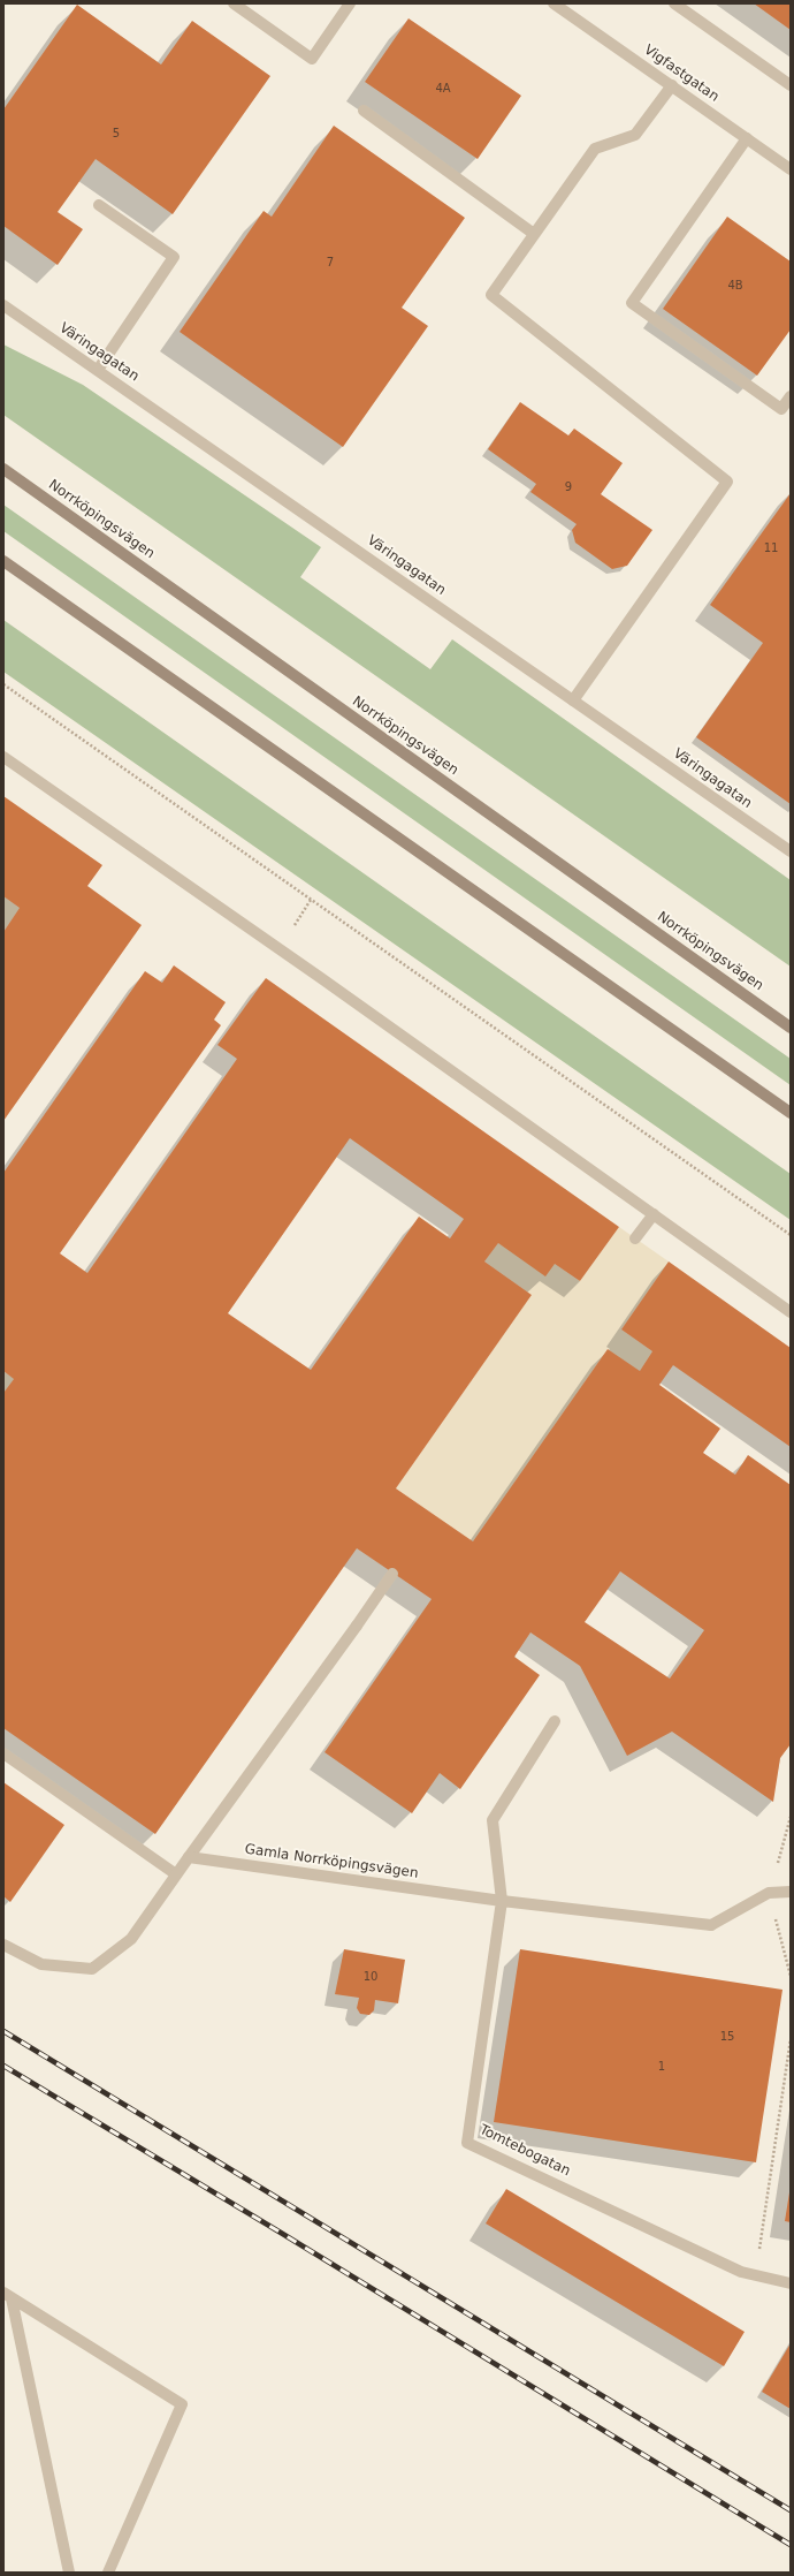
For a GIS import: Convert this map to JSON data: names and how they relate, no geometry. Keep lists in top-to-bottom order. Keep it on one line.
{"streets":{"main road":["Norrköpingsvägen"],"street":["Vigfastgatan","Väringagatan","Gamla Norrköpingsvägen","Tomtebogatan"]},"crossings":[["Gamla Norrköpingsvägen","Tomtebogatan"]],"house_numbers":["4A","5","7","4B","9","11","10","15","1"]}
